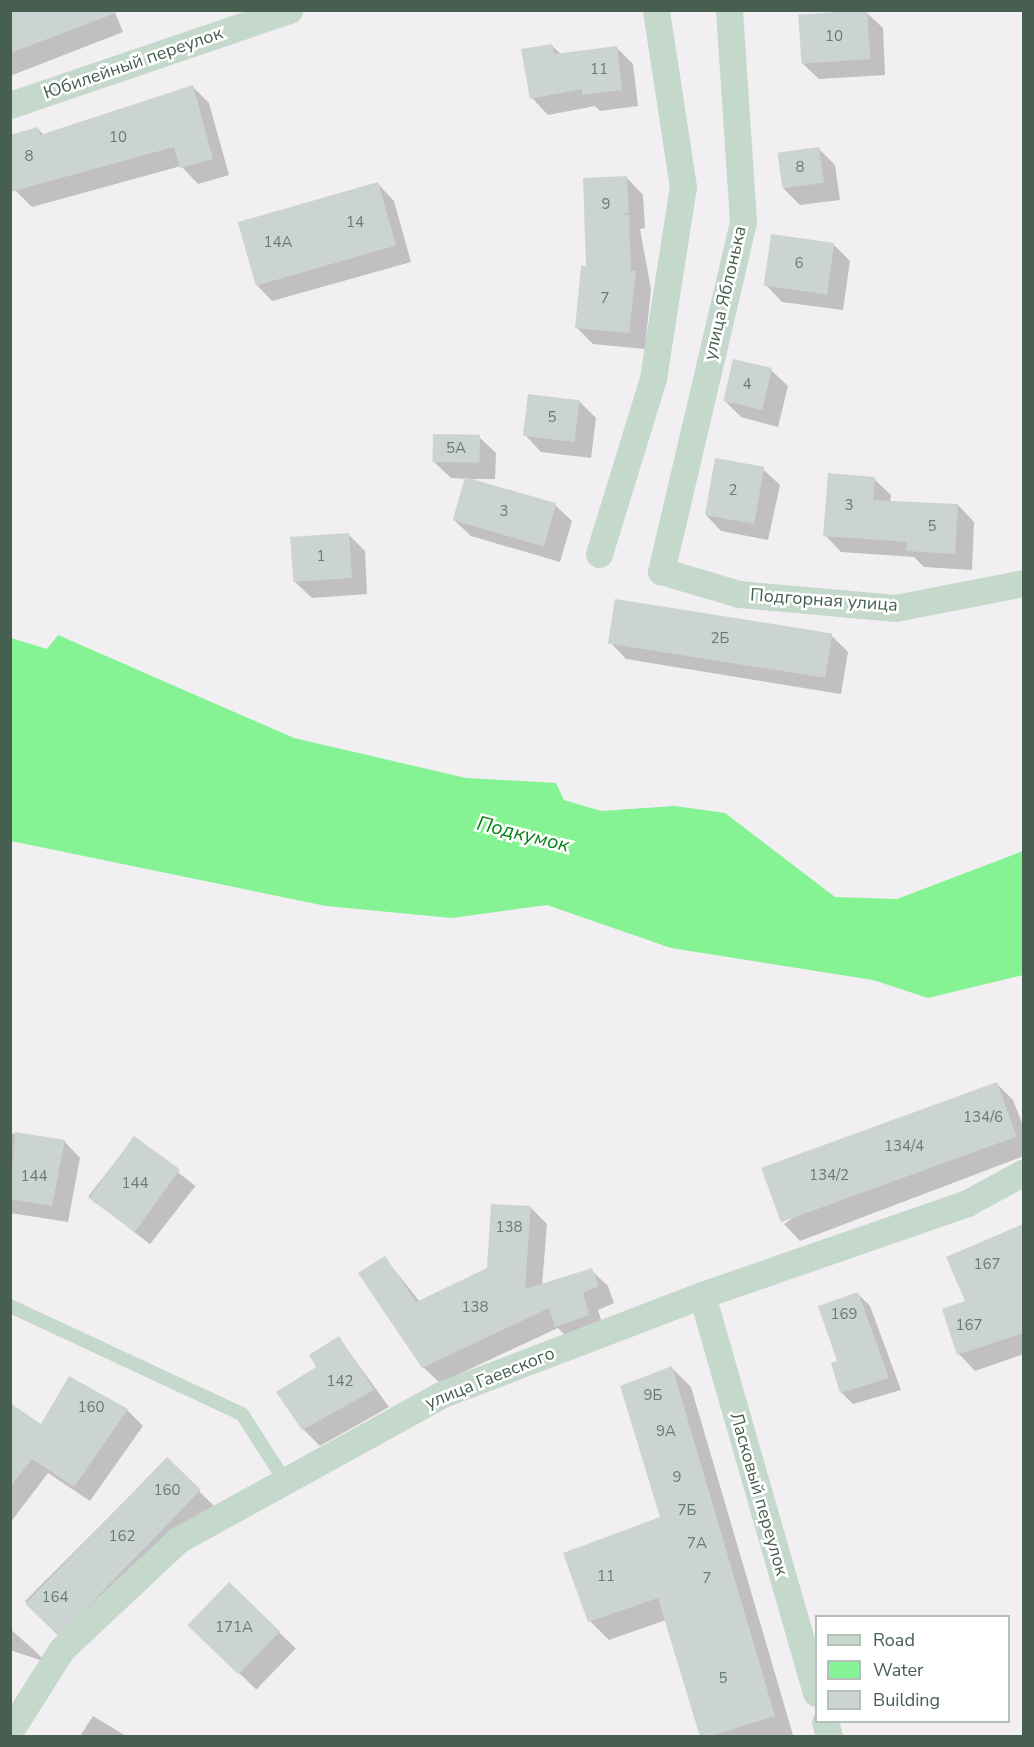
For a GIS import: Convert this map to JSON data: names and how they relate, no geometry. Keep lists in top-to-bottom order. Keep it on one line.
{"streets":{"street":["Юбилейный переулок","улица Яблонька","Подгорная улица","улица Гаевского","Ласковый переулок"]},"crossings":[["улица Яблонька","Подгорная улица"],["улица Гаевского","Ласковый переулок"]],"water":["Подкумок"],"house_numbers":["10","11","10","8","8","9","14","14А","6","7","4","5","5А","2","3","3","5","1","2Б","134/6","134/4","134/2","144","144","138","167","138","169","167","142","9Б","160","9А","9","160","7Б","162","7А","11","7","164","171А","5"],"legend":["Road","Water","Building"]}
